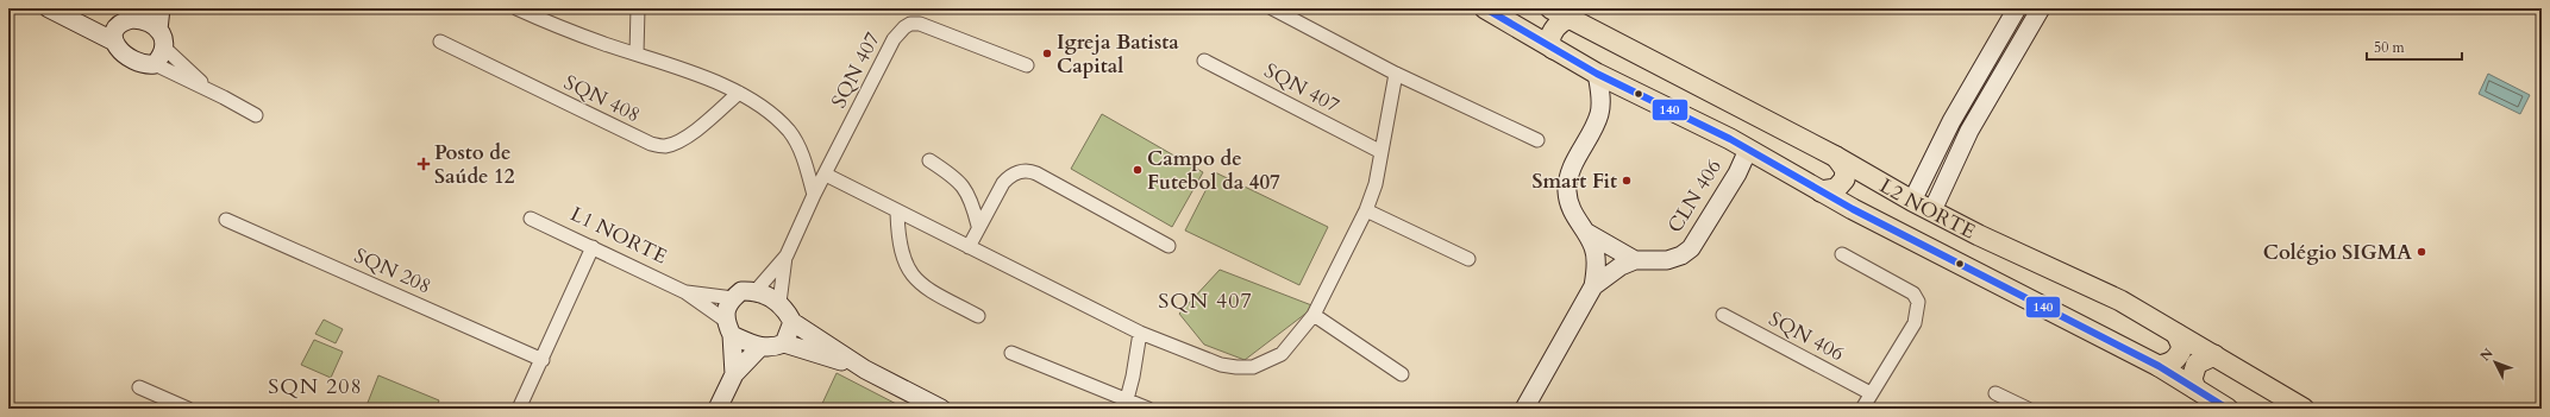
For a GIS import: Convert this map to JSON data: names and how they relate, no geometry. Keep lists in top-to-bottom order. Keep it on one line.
{"streets":{"main road":["L2 NORTE"],"street":["SQN 407","SQN 408","CLN 406","L1 NORTE","SQN 208","SQN 406"]},"crossings":[["CLN 406","L2 NORTE"]],"districts":["SQN 407","SQN 208"],"places":{"other":["Igreja Batista Capital","Campo de Futebol da 407","Smart Fit","Colégio SIGMA"],"health":["Posto de Saúde 12"]},"lines":["transit line 140"],"scale_bar":"50 m","north":"top left"}
